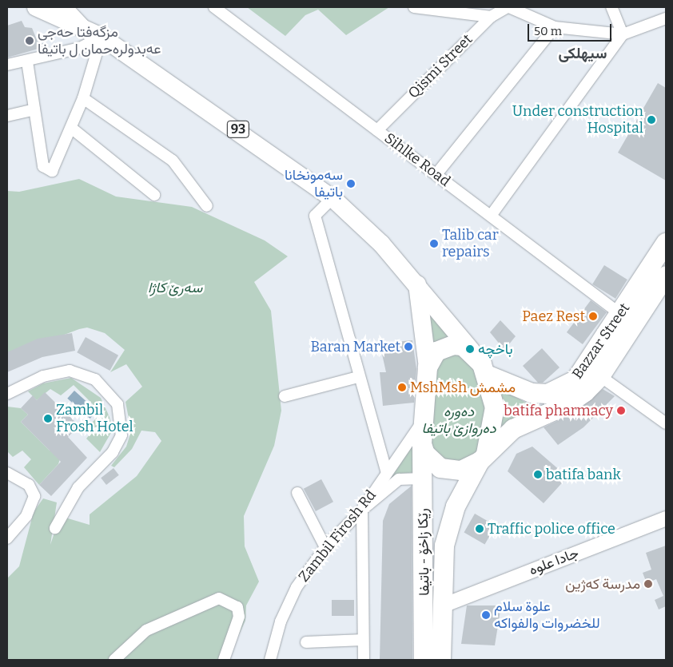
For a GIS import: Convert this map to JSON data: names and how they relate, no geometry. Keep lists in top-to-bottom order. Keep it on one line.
{"streets":{"highway":["Bazzar Street","رێکا زاخۆ - باتیفا"],"main road":["93"],"street":["Qismi Street","Sihlke Road","Zambil Firosh Rd","جادا علوه"]},"crossings":[["Qismi Street","Sihlke Road"],["Sihlke Road","Bazzar Street"],["Bazzar Street","رێکا زاخۆ - باتیفا"],["Zambil Firosh Rd","رێکا زاخۆ - باتیفا"],["رێکا زاخۆ - باتیفا","جادا علوه"]],"districts":["سيهلكى"],"parks":["سەرێ کاژا","ده‌وره‌ ده‌روازێ باتيفا"],"places":["مزگەفتا حەجی عەبدولرەحمان ل باتیفا","Under construction Hospital","سه‌مونخانا باتيفا","Talib car repairs","Paez Rest","Baran Market","باخچە","MshMsh مشمش","batifa pharmacy","Zambil Frosh Hotel","batifa bank","Traffic police office","مدرسة كه‌ژين","علوة سلام للخضروات والفواكه"],"scale_bar":"50 m"}
